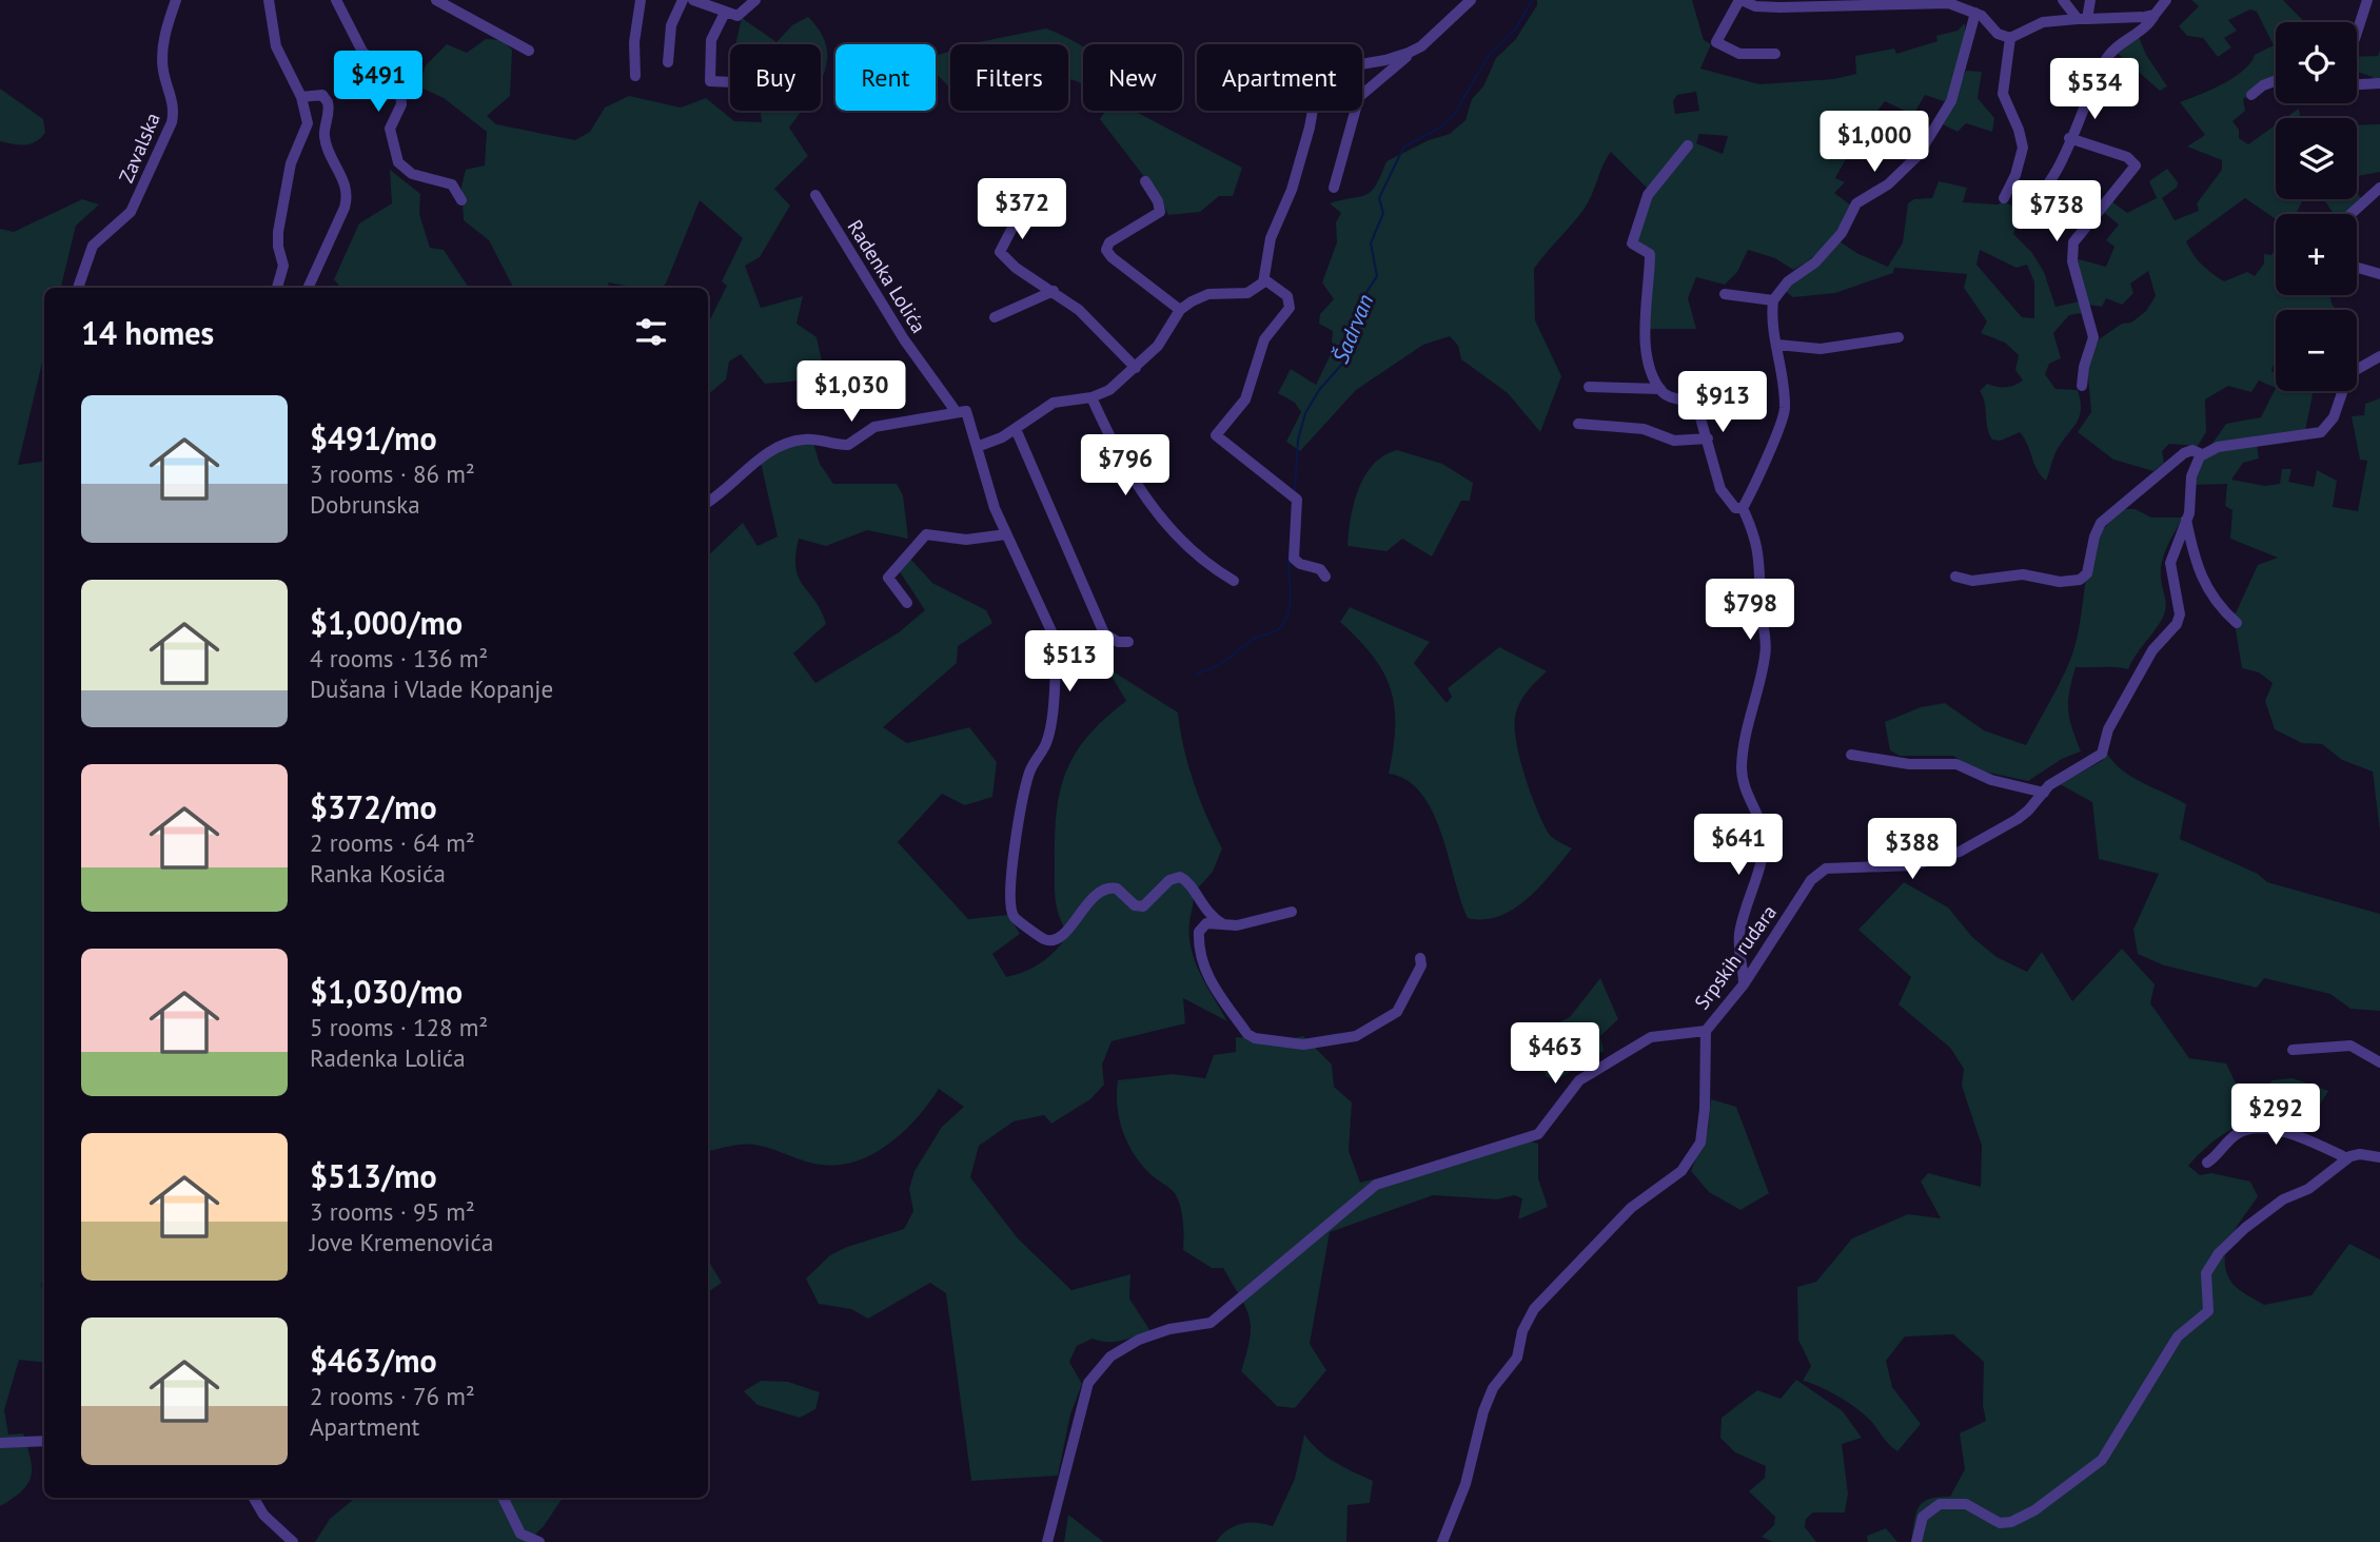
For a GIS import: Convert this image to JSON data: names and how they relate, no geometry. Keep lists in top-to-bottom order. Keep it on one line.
{"streets":{"street":["Zavalska","Radenka Lolića","Srpskih rudara"]},"water":["Šadrvan"],"page":{"map_buttons":["+","−"],"chip":["Buy","Rent","Filters","New","Apartment"],"price":["$491","$534","$1,000","$372","$738","$1,030","$913","$796","$798","$513","$641","$388","$463","$292"],"heading":"14 homes","list":[{"name":"$491/mo","note":"3 rooms · 86 m² · Dobrunska"},{"name":"$1,000/mo","note":"4 rooms · 136 m² · Dušana i Vlade Kopanje"},{"name":"$372/mo","note":"2 rooms · 64 m² · Ranka Kosića"},{"name":"$1,030/mo","note":"5 rooms · 128 m² · Radenka Lolića"},{"name":"$513/mo","note":"3 rooms · 95 m² · Jove Kremenovića"},{"name":"$463/mo","note":"2 rooms · 76 m² · Apartment"}]}}
